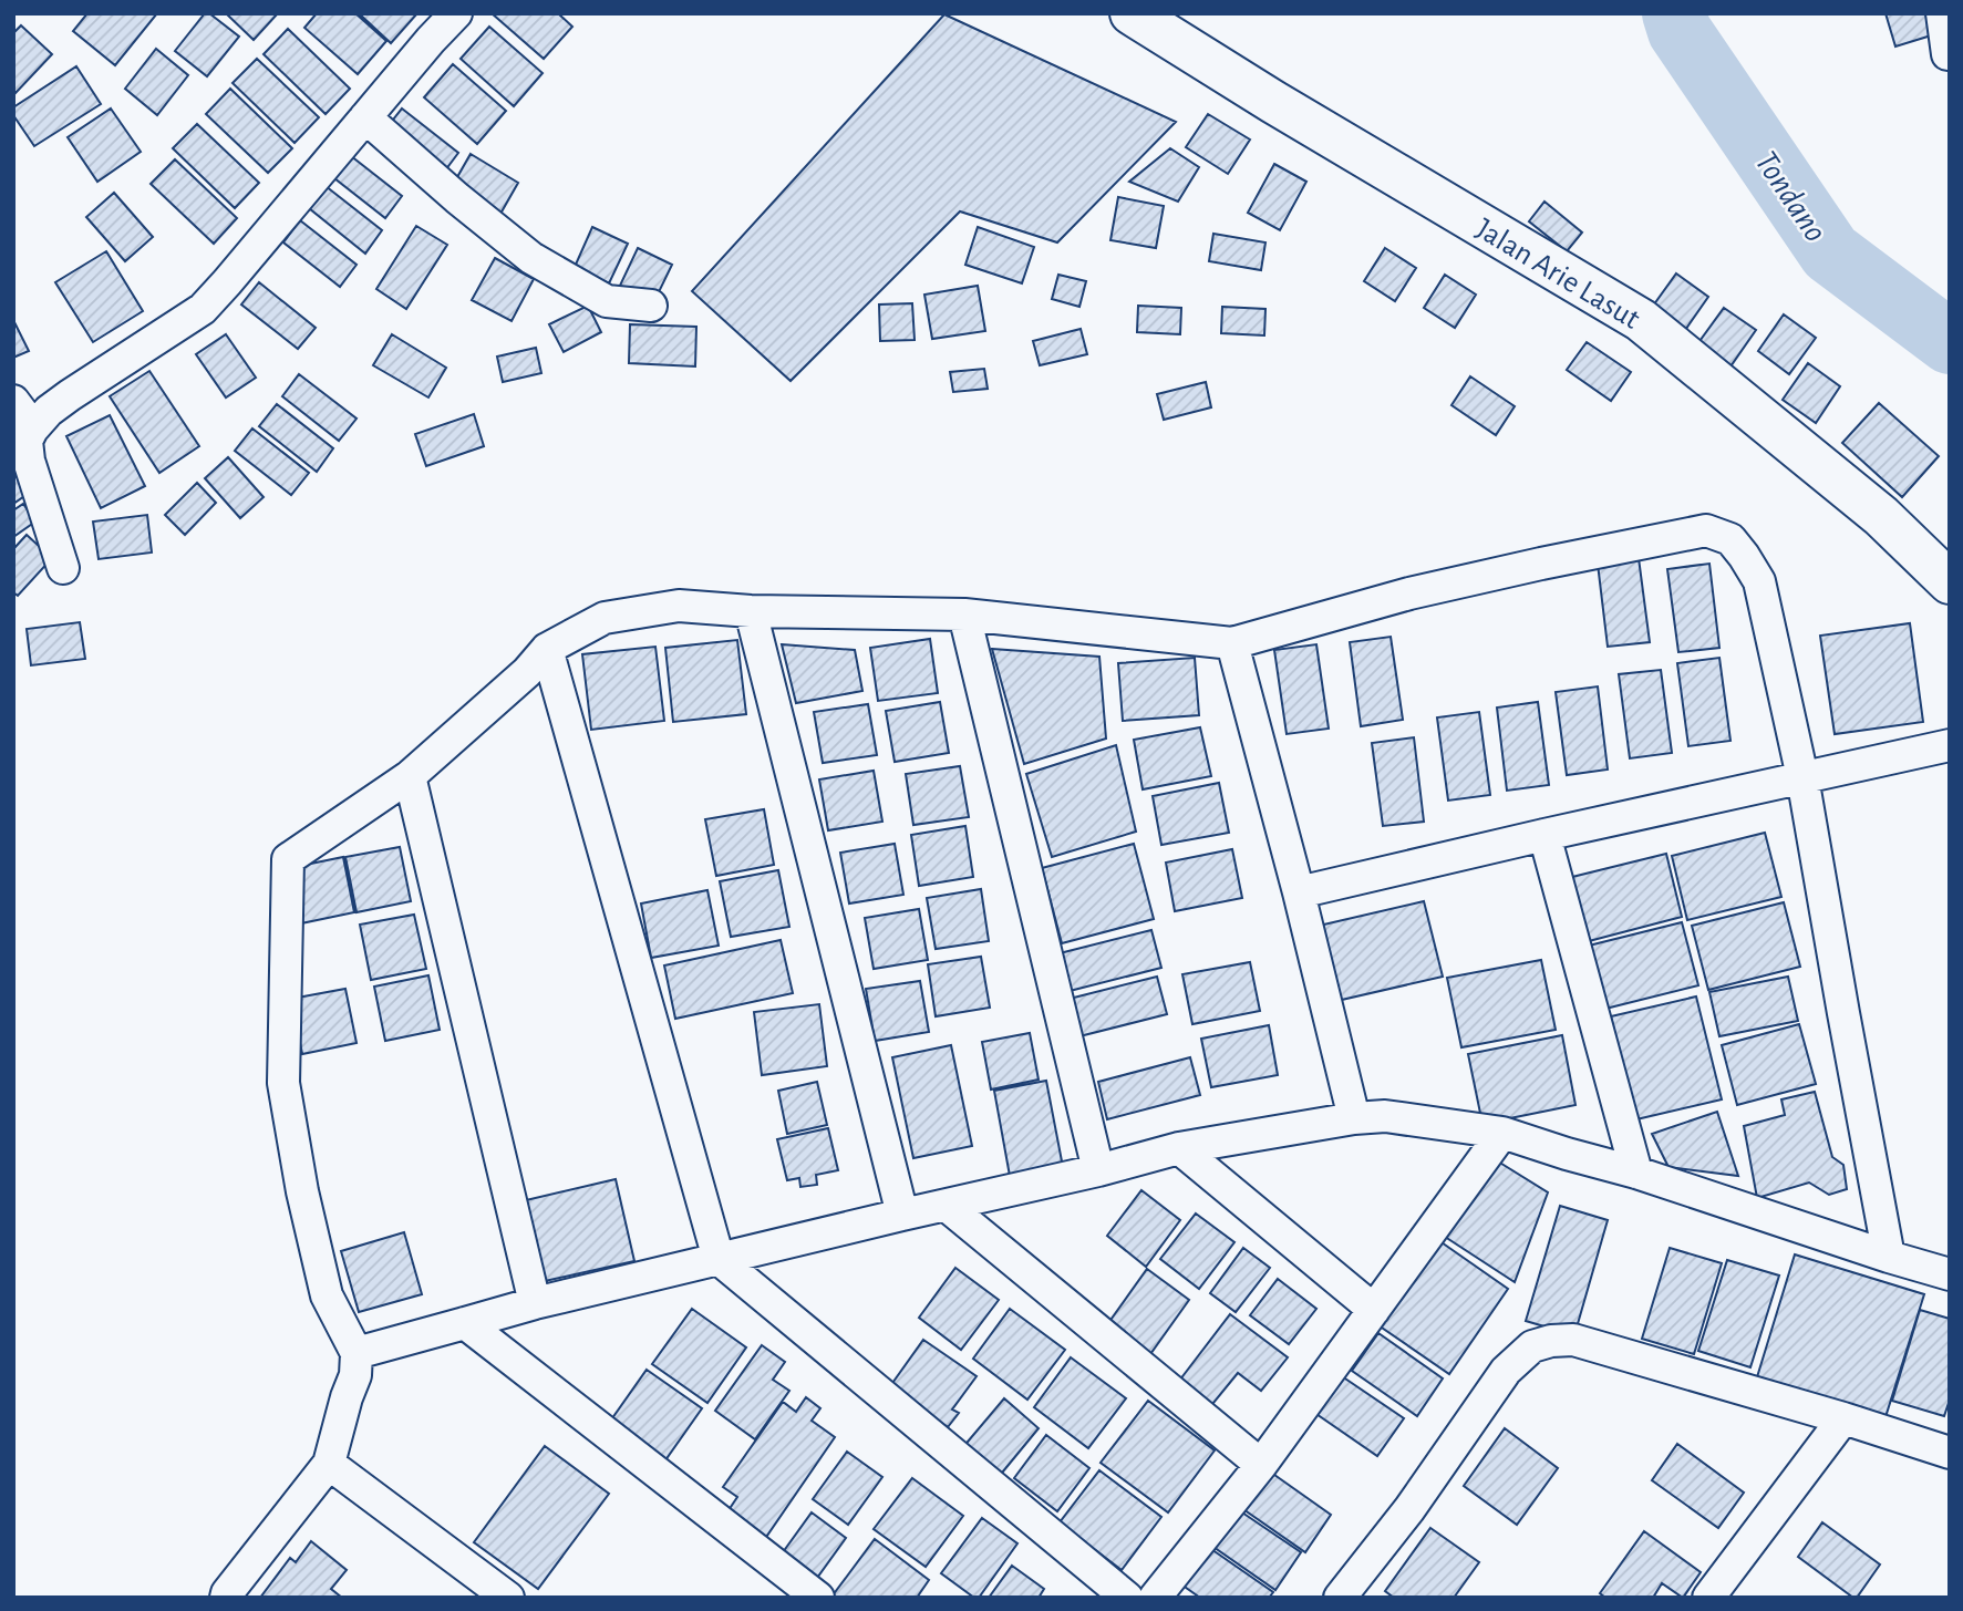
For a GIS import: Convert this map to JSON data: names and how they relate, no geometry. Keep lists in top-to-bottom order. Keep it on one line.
{"streets":{"main road":["Jalan Arie Lasut"]},"water":["Tondano"]}
